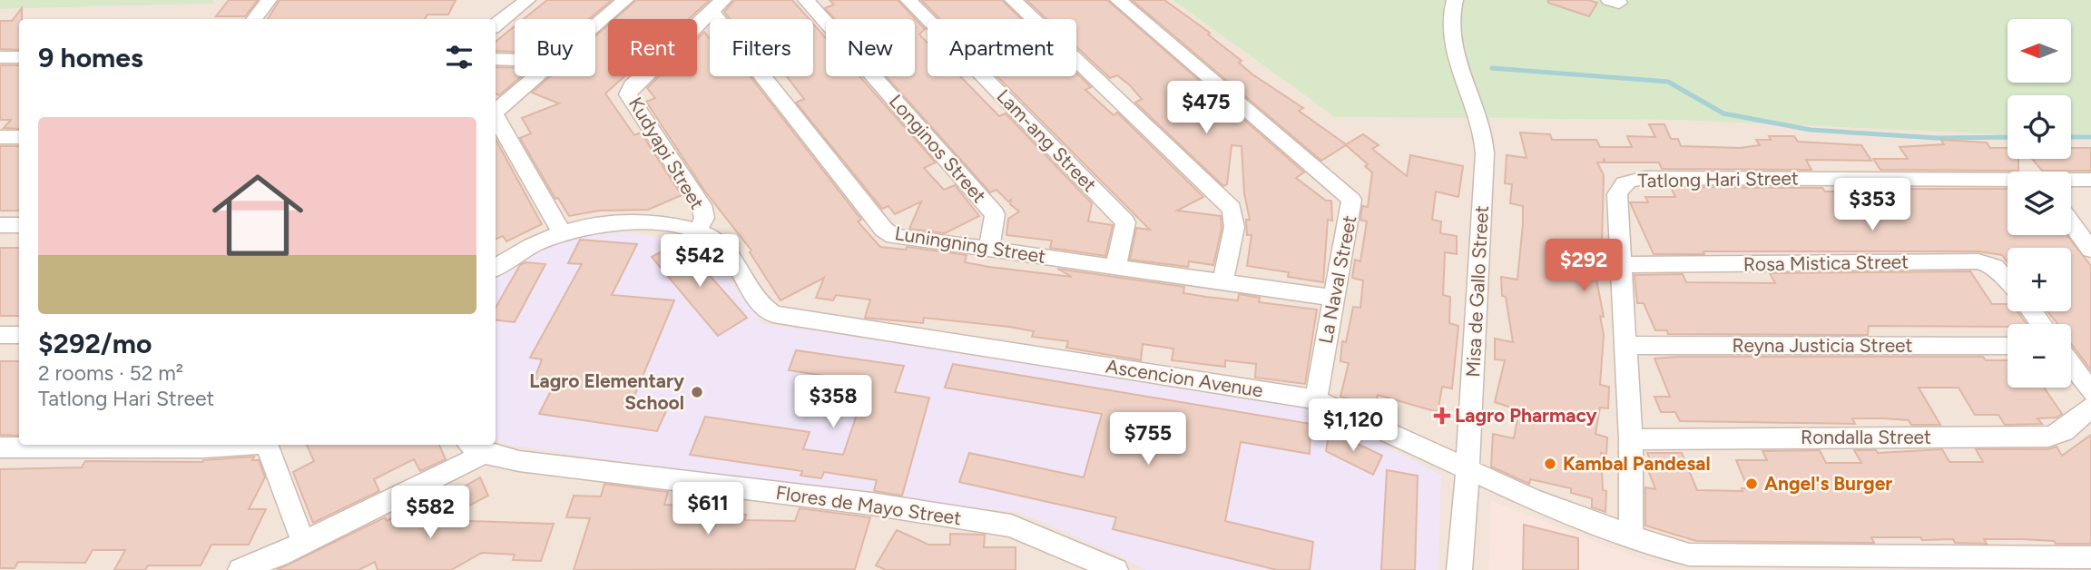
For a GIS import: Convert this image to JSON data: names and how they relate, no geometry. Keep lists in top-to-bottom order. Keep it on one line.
{"streets":{"street":["Lam-ang Street","Longinos Street","Kudyapi Street","Tatlong Hari Street","Luningning Street","Rosa Mistica Street","La Naval Street","Misa de Gallo Street","Reyna Justicia Street","Ascencion Avenue","Rondalla Street","Flores de Mayo Street"]},"crossings":[["Lam-ang Street","Luningning Street"],["Longinos Street","Luningning Street"],["Kudyapi Street","Luningning Street"],["Kudyapi Street","Ascencion Avenue"],["Tatlong Hari Street","Rosa Mistica Street"],["Tatlong Hari Street","Reyna Justicia Street"],["Tatlong Hari Street","Ascencion Avenue"],["Tatlong Hari Street","Rondalla Street"],["Luningning Street","La Naval Street"],["La Naval Street","Ascencion Avenue"],["Misa de Gallo Street","Ascencion Avenue"]],"places":{"other":["Lagro Elementary School","Kambal Pandesal","Angel's Burger"],"health":["Lagro Pharmacy"]},"north":"left","page":{"map_buttons":["+","−"],"chip":["Buy","Rent","Filters","New","Apartment"],"heading":"9 homes","price":["$475","$353","$542","$292","$358","$1,120","$755","$611","$582"],"list":[{"name":"$292/mo","note":"2 rooms · 52 m² · Tatlong Hari Street"}]}}
